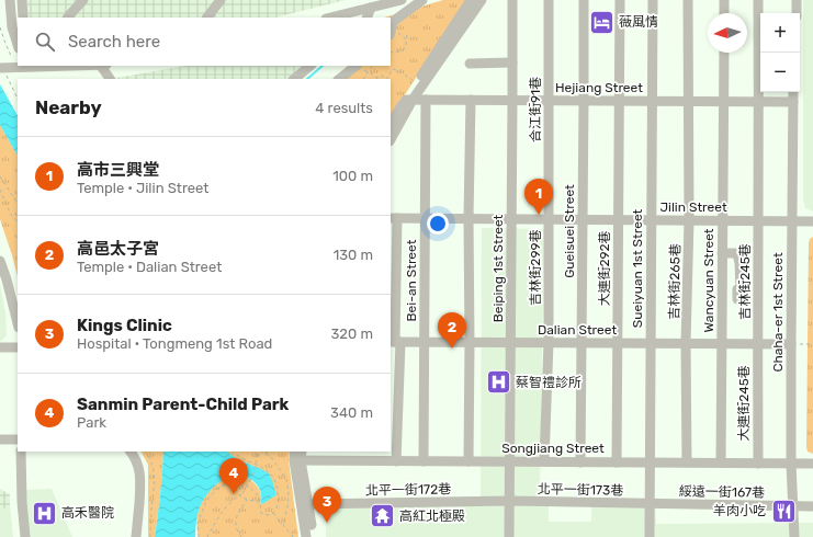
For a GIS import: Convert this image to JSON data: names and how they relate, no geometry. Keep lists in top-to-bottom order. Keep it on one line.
{"streets":{"street":["Hejiang Street","合江街91巷","Jilin Street","Gueisuei Street","吉林街299巷","Beiping 1st Street","大連街292巷","Sueiyuan 1st Street","Bei-an Street","Wancyuan Street","吉林街265巷","吉林街245巷","Chaha-er 1st Street","Dalian Street","大連街245巷","Songjiang Street","北平一街172巷","北平一街173巷","綏遠一街167巷"]},"crossings":[["Hejiang Street","合江街91巷"],["Hejiang Street","Gueisuei Street"],["Hejiang Street","Beiping 1st Street"],["Hejiang Street","大連街292巷"],["Hejiang Street","Sueiyuan 1st Street"],["Hejiang Street","Bei-an Street"],["Hejiang Street","Wancyuan Street"],["Hejiang Street","吉林街265巷"],["Hejiang Street","吉林街245巷"],["Hejiang Street","Chaha-er 1st Street"],["合江街91巷","Jilin Street"],["合江街91巷","吉林街299巷"],["Jilin Street","Gueisuei Street"],["Jilin Street","吉林街299巷"],["Jilin Street","Beiping 1st Street"],["Jilin Street","大連街292巷"],["Jilin Street","Sueiyuan 1st Street"],["Jilin Street","Bei-an Street"],["Jilin Street","Wancyuan Street"],["Jilin Street","吉林街265巷"],["Jilin Street","吉林街245巷"],["Jilin Street","Chaha-er 1st Street"],["Gueisuei Street","Dalian Street"],["Gueisuei Street","Songjiang Street"],["吉林街299巷","Dalian Street"],["吉林街299巷","Songjiang Street"],["Beiping 1st Street","Dalian Street"],["Beiping 1st Street","Songjiang Street"],["Beiping 1st Street","北平一街172巷"],["Beiping 1st Street","北平一街173巷"],["大連街292巷","Dalian Street"],["大連街292巷","Songjiang Street"],["Sueiyuan 1st Street","Dalian Street"],["Sueiyuan 1st Street","Songjiang Street"],["Sueiyuan 1st Street","北平一街173巷"],["Sueiyuan 1st Street","綏遠一街167巷"],["Bei-an Street","Dalian Street"],["Bei-an Street","Songjiang Street"],["Wancyuan Street","Dalian Street"],["Wancyuan Street","Songjiang Street"],["吉林街265巷","Dalian Street"],["吉林街265巷","Songjiang Street"],["吉林街245巷","Dalian Street"],["吉林街245巷","大連街245巷"],["Chaha-er 1st Street","Dalian Street"],["Chaha-er 1st Street","Songjiang Street"],["Chaha-er 1st Street","綏遠一街167巷"],["Dalian Street","大連街245巷"],["大連街245巷","Songjiang Street"],["北平一街172巷","北平一街173巷"],["北平一街173巷","綏遠一街167巷"]],"places":{"hotel":["薇風情"],"hospital":["蔡智禮診所","高禾醫院"],"restaurant":["羊肉小吃"],"temple":["高紅北極殿"]},"north":"left","page":{"map_buttons":["+","−"],"search":"Search here","heading":["Nearby","4 results"],"list":[{"mark":"1","name":"高市三興堂","note":"Temple · Jilin Street","value":"100 m"},{"mark":"2","name":"高邑太子宮","note":"Temple · Dalian Street","value":"130 m"},{"mark":"3","name":"Kings Clinic","note":"Hospital · Tongmeng 1st Road","value":"320 m"},{"mark":"4","name":"Sanmin Parent-Child Park","note":"Park","value":"340 m"}],"pins":["1","2","4","3"]}}
